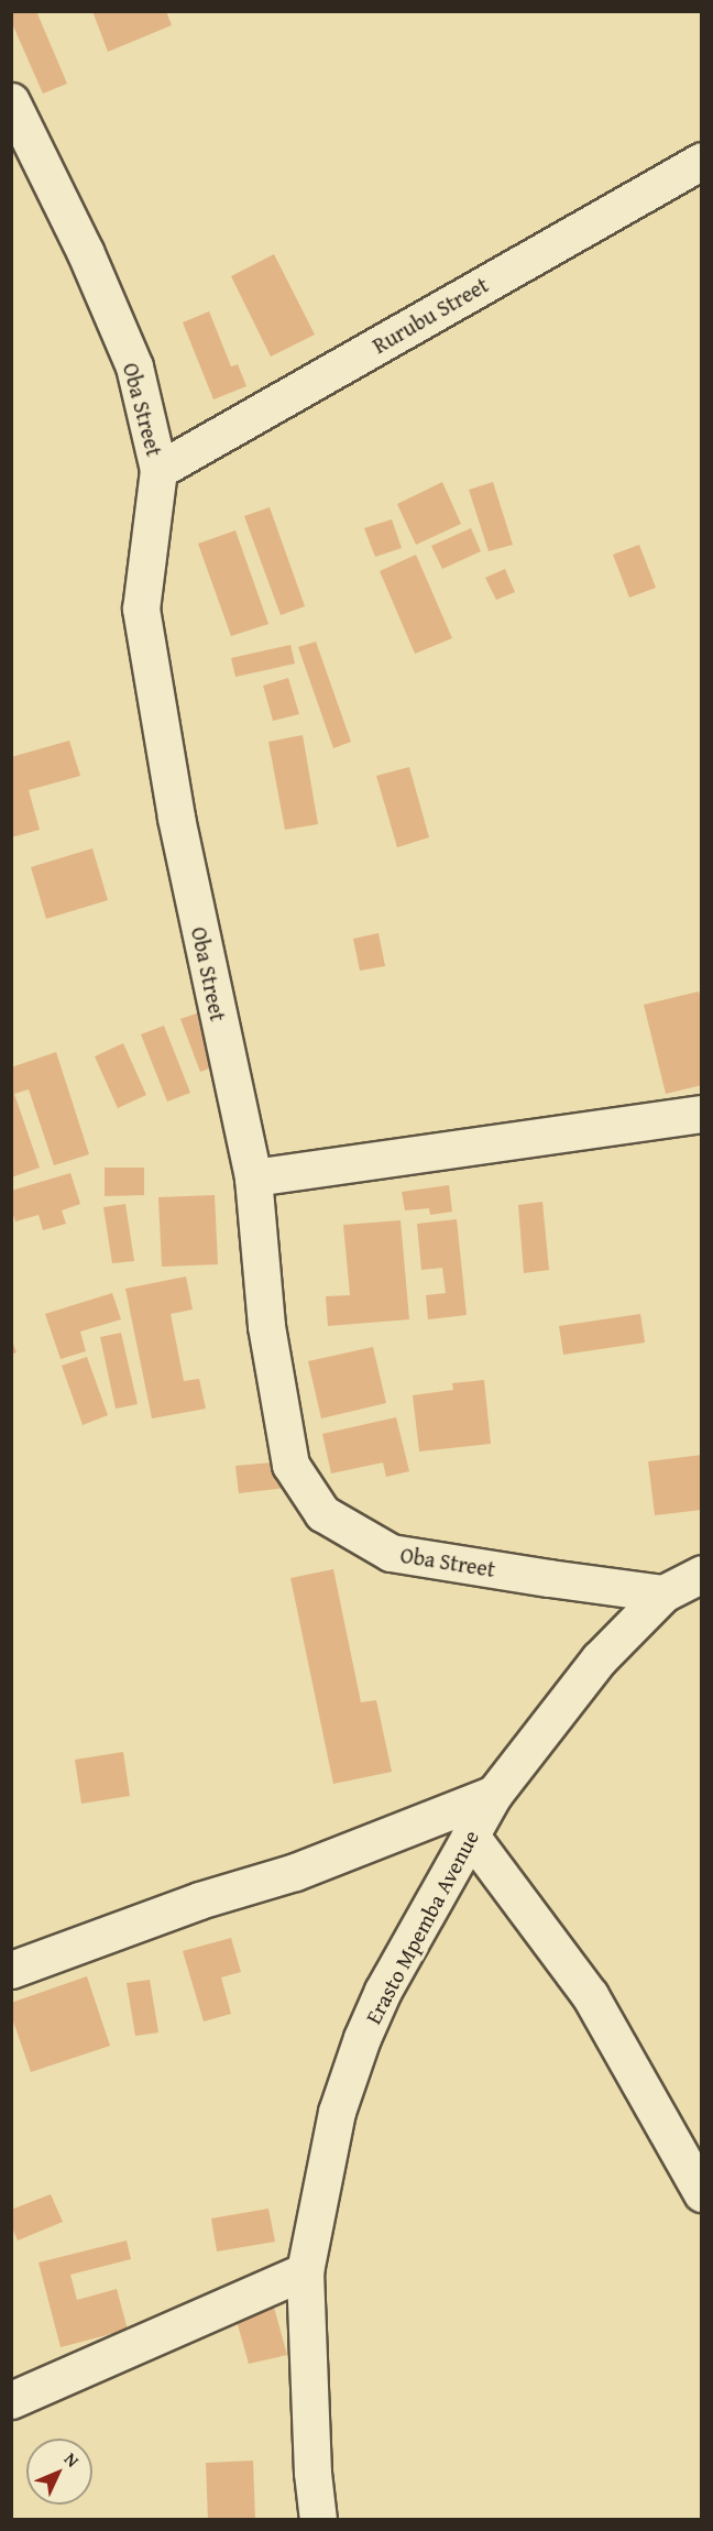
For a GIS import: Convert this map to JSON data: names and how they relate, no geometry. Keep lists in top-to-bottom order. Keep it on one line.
{"streets":{"street":["Rurubu Street","Oba Street","Erasto Mpemba Avenue"]},"crossings":[["Rurubu Street","Oba Street"],["Oba Street","Erasto Mpemba Avenue"]],"north":"top right"}
